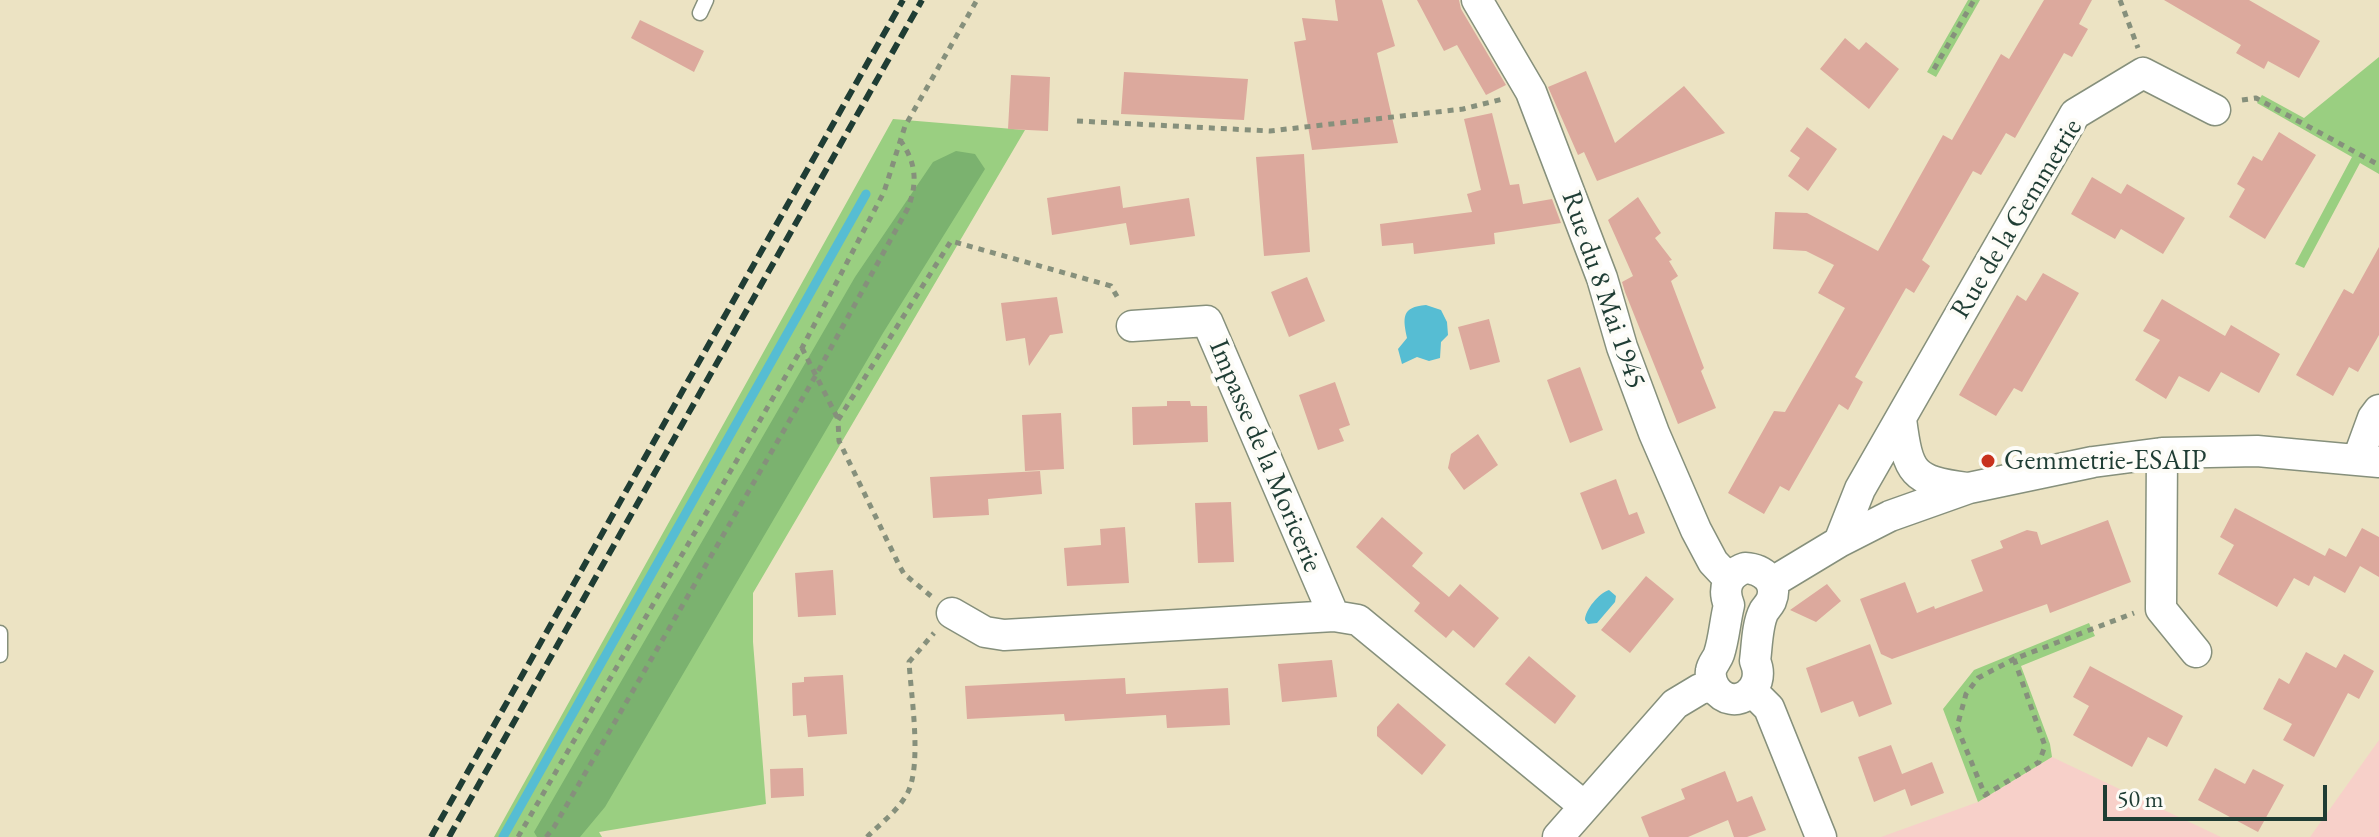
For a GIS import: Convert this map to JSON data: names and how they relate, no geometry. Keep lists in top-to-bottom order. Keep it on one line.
{"streets":{"street":["Rue de la Gemmetrie","Rue du 8 Mai 1945","Impasse de la Moricerie"]},"places":["Gemmetrie-ESAIP"],"scale_bar":"50 m"}
